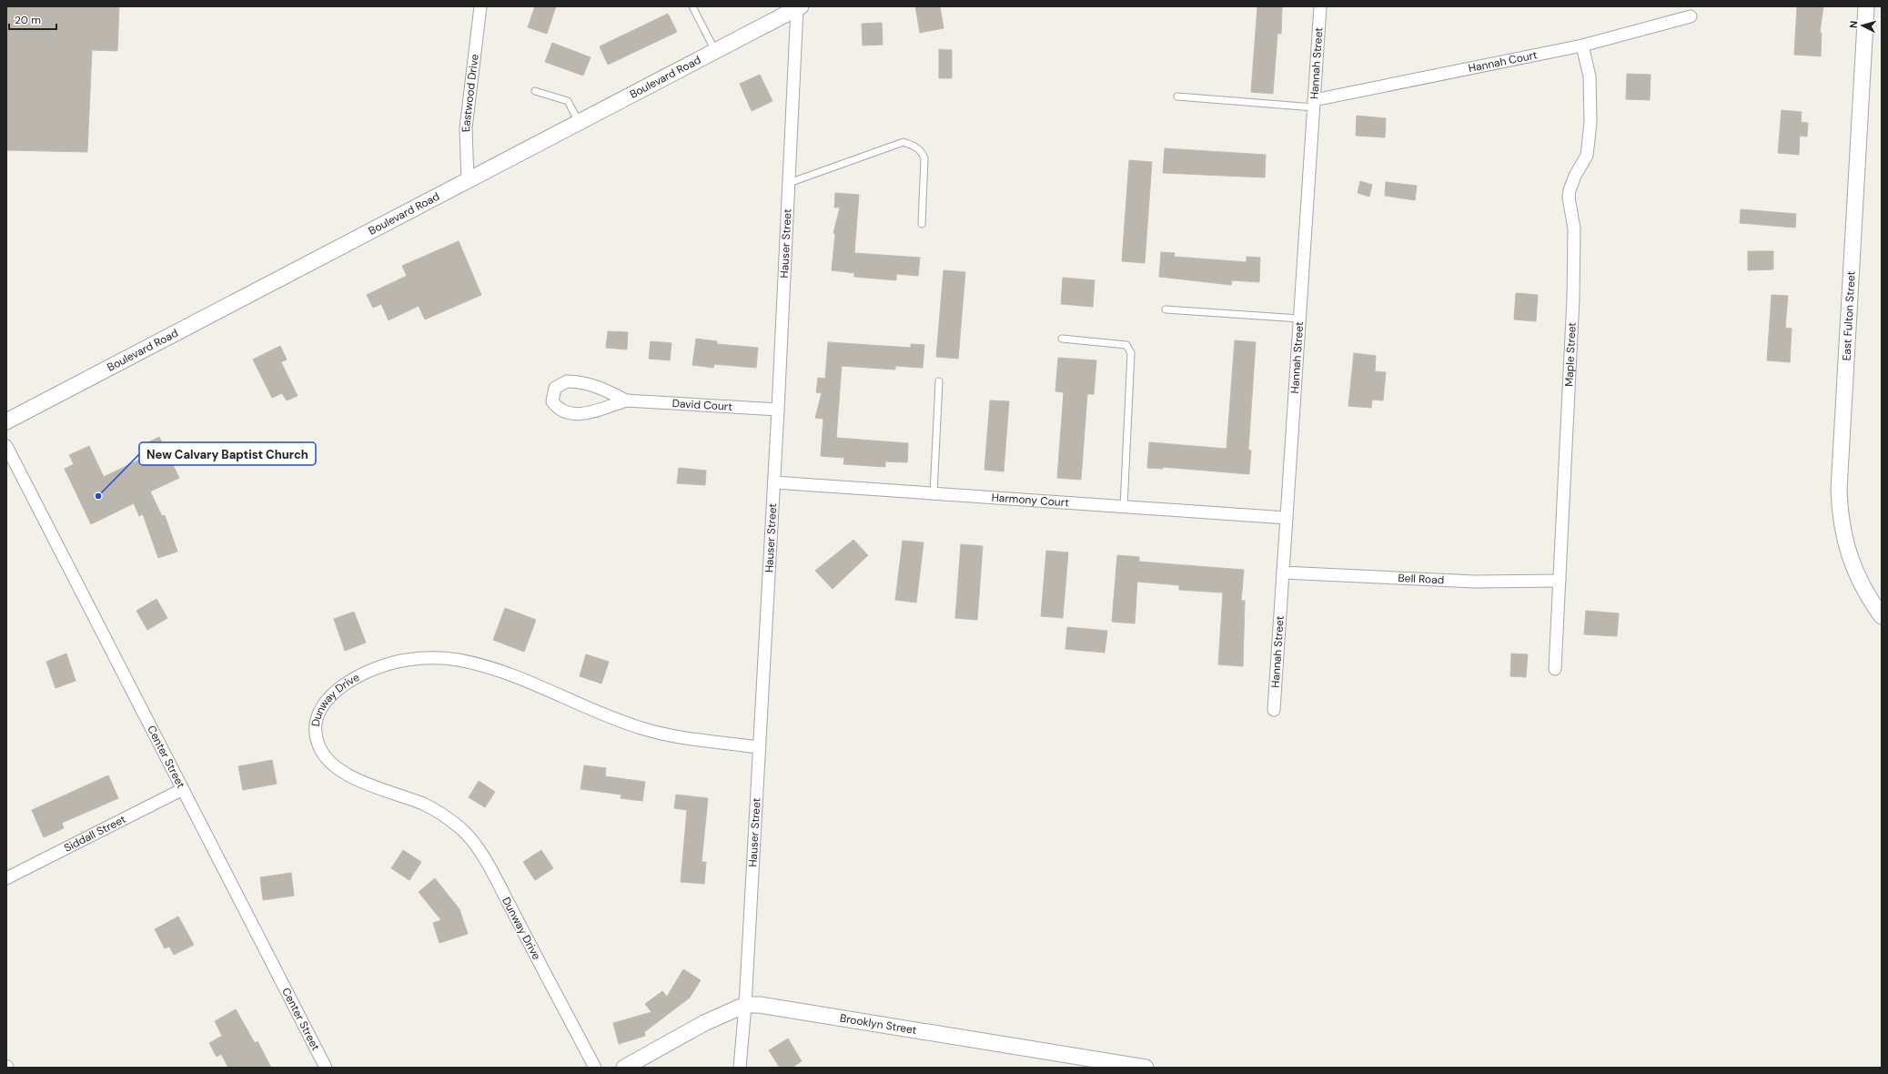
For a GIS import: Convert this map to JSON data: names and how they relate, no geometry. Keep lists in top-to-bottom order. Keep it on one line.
{"streets":{"street":["Hannah Court","Hannah Street","Boulevard Road","Eastwood Drive","Hauser Street","East Fulton Street","Maple Street","David Court","Harmony Court","Bell Road","Dunway Drive","Center Street","Siddall Street","Brooklyn Street"]},"crossings":[["Hannah Court","Hannah Street"],["Hannah Court","Maple Street"],["Hannah Street","Harmony Court"],["Hannah Street","Bell Road"],["Boulevard Road","Eastwood Drive"],["Boulevard Road","Hauser Street"],["Hauser Street","David Court"],["Hauser Street","Harmony Court"],["Hauser Street","Dunway Drive"],["Hauser Street","Brooklyn Street"],["Maple Street","Bell Road"],["Center Street","Siddall Street"]],"places":["New Calvary Baptist Church"],"scale_bar":"20 m","north":"left"}
